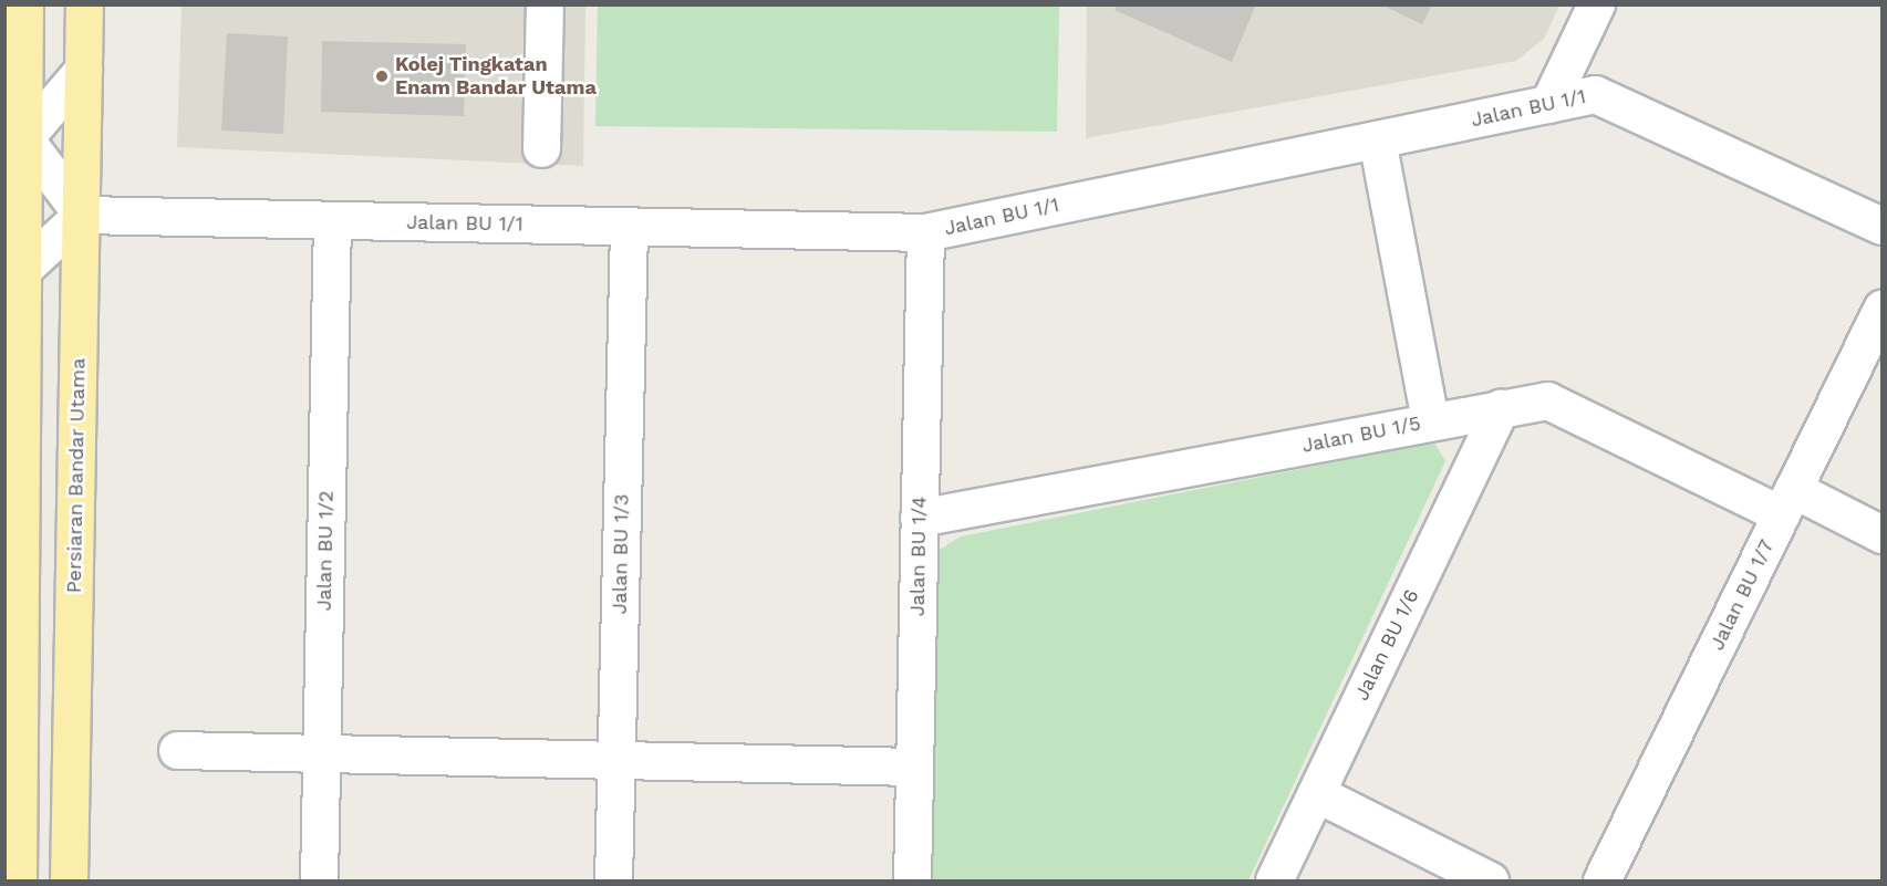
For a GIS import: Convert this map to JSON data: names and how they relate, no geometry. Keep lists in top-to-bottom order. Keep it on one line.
{"streets":{"main road":["Persiaran Bandar Utama"],"street":["Jalan BU 1/1","Jalan BU 1/5","Jalan BU 1/2","Jalan BU 1/3","Jalan BU 1/4","Jalan BU 1/7","Jalan BU 1/6"]},"crossings":[["Jalan BU 1/1","Persiaran Bandar Utama"],["Jalan BU 1/1","Jalan BU 1/2"],["Jalan BU 1/1","Jalan BU 1/3"],["Jalan BU 1/1","Jalan BU 1/4"],["Jalan BU 1/5","Jalan BU 1/4"],["Jalan BU 1/5","Jalan BU 1/7"],["Jalan BU 1/5","Jalan BU 1/6"]],"places":["Kolej Tingkatan Enam Bandar Utama"]}
